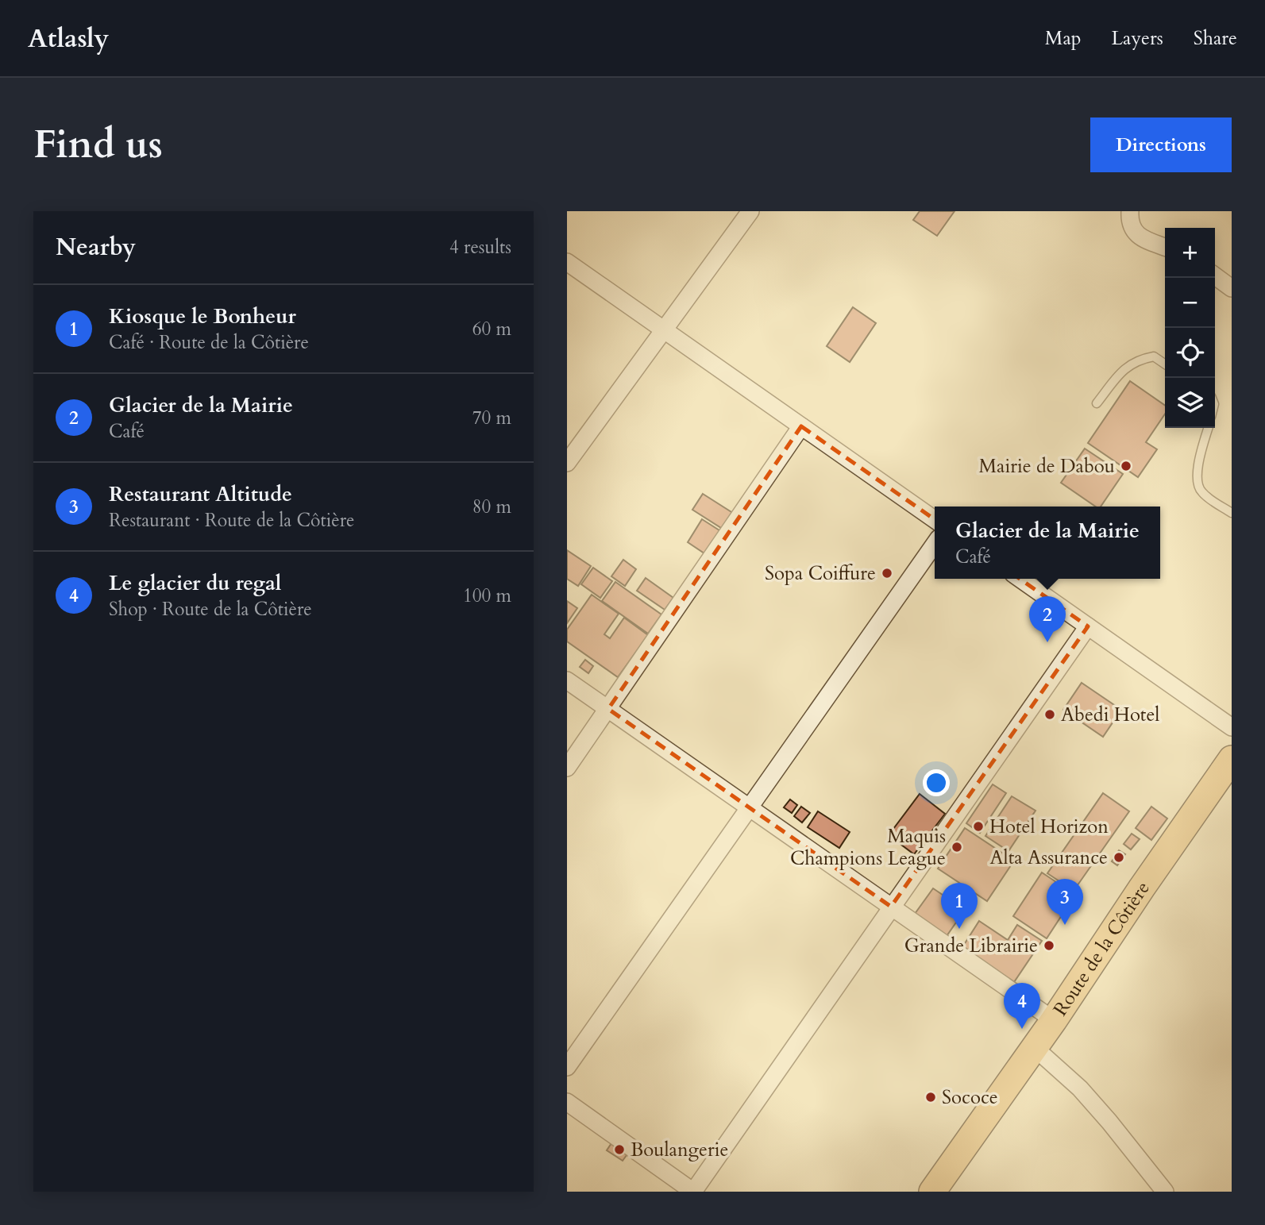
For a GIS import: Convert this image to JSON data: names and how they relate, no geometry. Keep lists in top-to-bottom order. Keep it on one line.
{"streets":{"main road":["Route de la Côtière"]},"places":["Mairie de Dabou","Sopa Coiffure","Abedi Hotel","Hotel Horizon","Maquis Champions League","Alta Assurance","Grande Librairie","Sococe","Boulangerie"],"page":{"header":"Atlasly","nav":["Map","Layers","Share"],"buttons":"Directions","title":"Find us","heading":["Nearby","4 results"],"map_buttons":["+","−"],"list":[{"mark":"1","name":"Kiosque le Bonheur","note":"Café · Route de la Côtière","value":"60 m"},{"mark":"2","name":"Glacier de la Mairie","note":"Café","value":"70 m"},{"mark":"3","name":"Restaurant Altitude","note":"Restaurant · Route de la Côtière","value":"80 m"},{"mark":"4","name":"Le glacier du regal","note":"Shop · Route de la Côtière","value":"100 m"}],"popup":["Glacier de la Mairie","Café"],"pins":["2","3","1","4"]}}
